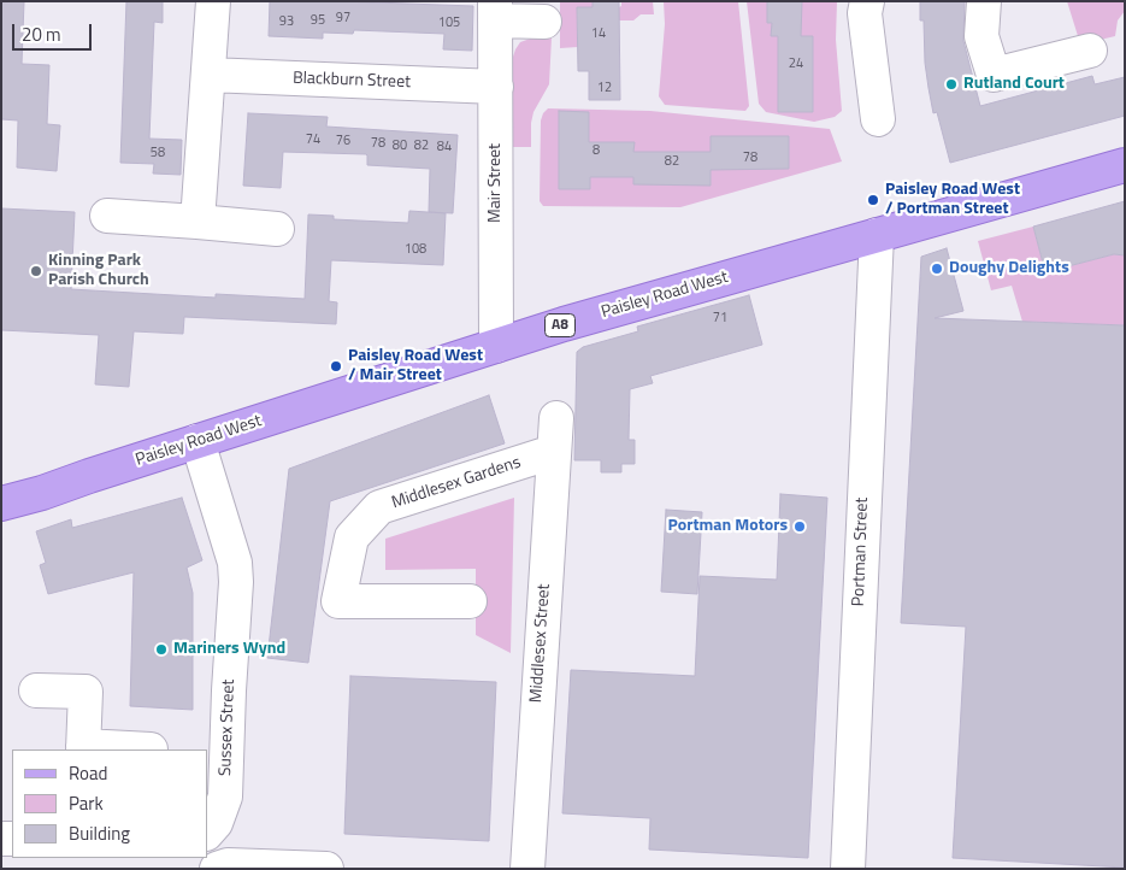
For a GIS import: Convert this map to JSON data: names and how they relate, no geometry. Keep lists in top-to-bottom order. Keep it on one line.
{"streets":{"main road":["Paisley Road West","A8"],"street":["Blackburn Street","Mair Street","Middlesex Gardens","Portman Street","Middlesex Street","Sussex Street"]},"crossings":[["Blackburn Street","Mair Street"],["Mair Street","Paisley Road West"],["Paisley Road West","Portman Street"],["Paisley Road West","Sussex Street"],["Middlesex Gardens","Middlesex Street"]],"places":["Rutland Court","Paisley Road West / Portman Street","Doughy Delights","Kinning Park Parish Church","Paisley Road West / Mair Street","Portman Motors","Mariners Wynd"],"house_numbers":["97","95","93","105","14","24","12","74","76","78","80","82","84","8","58","78","82","108","71"],"legend":["Road","Park","Building"],"scale_bar":"20 m"}
